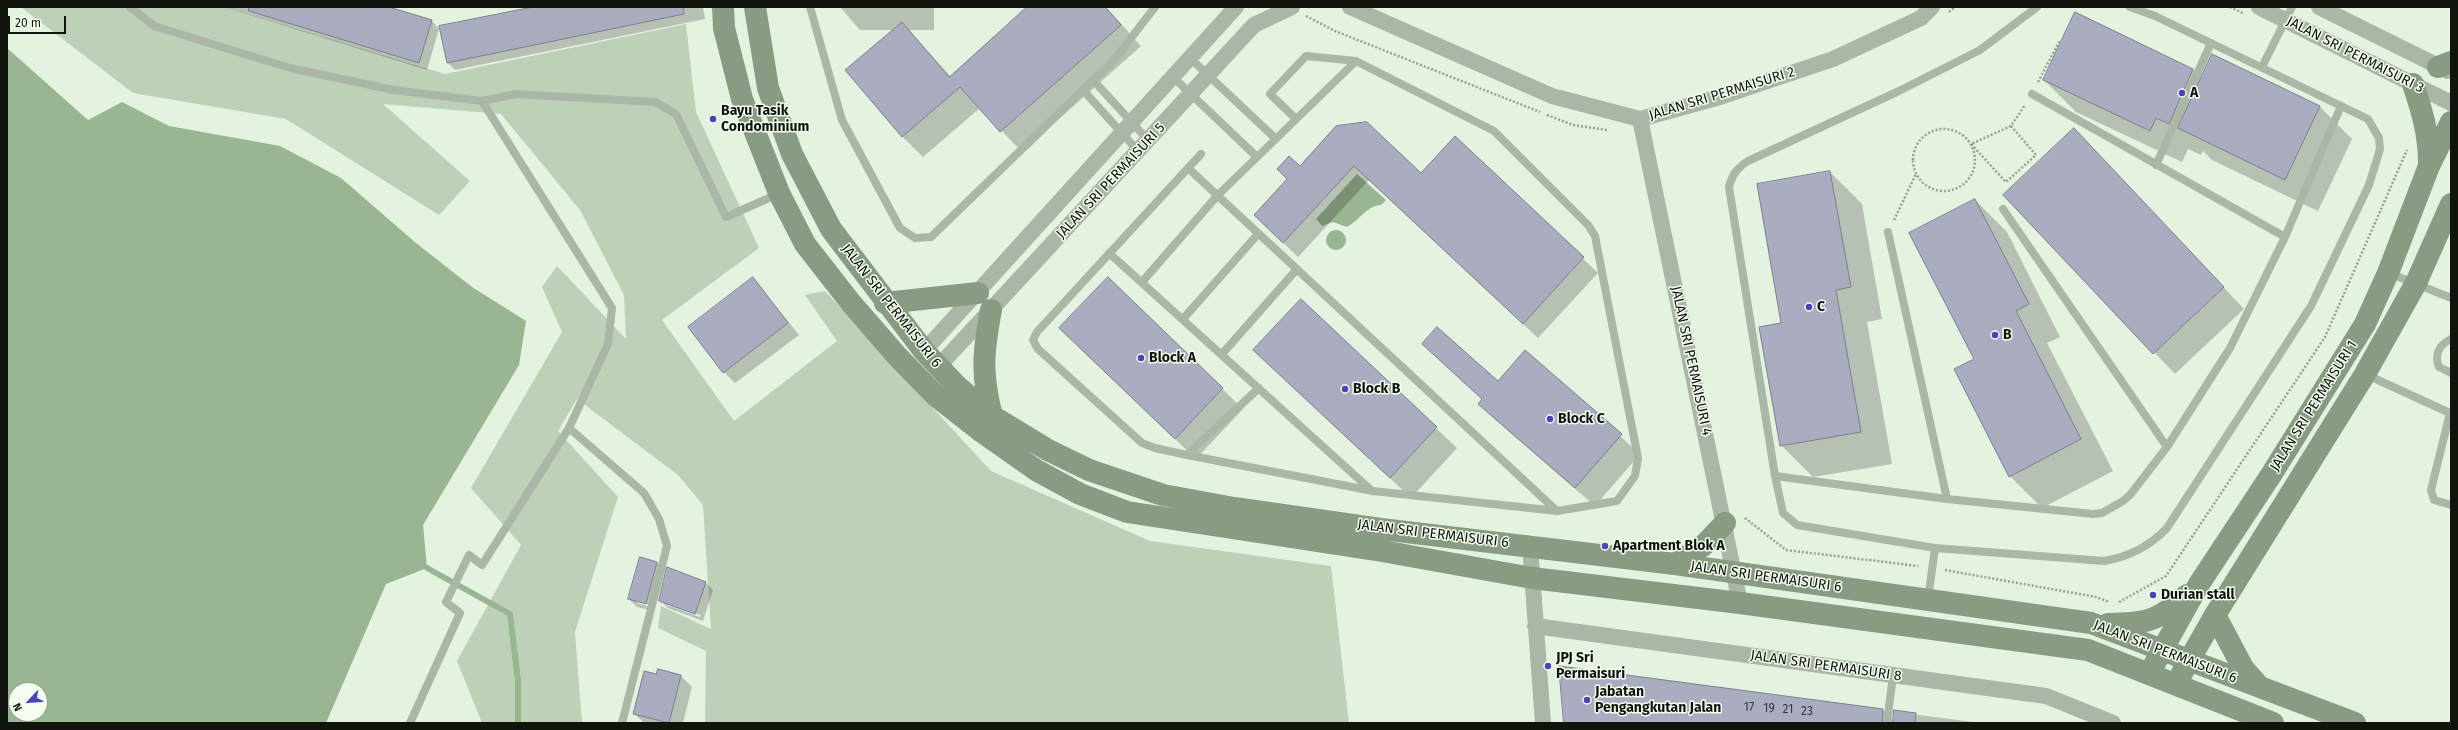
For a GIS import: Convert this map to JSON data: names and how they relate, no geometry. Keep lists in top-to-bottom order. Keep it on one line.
{"streets":{"street":["JALAN SRI PERMAISURI 3","JALAN SRI PERMAISURI 2","JALAN SRI PERMAISURI 5","JALAN SRI PERMAISURI 6","JALAN SRI PERMAISURI 4","JALAN SRI PERMAISURI 1","JALAN SRI PERMAISURI 8"]},"crossings":[["JALAN SRI PERMAISURI 2","JALAN SRI PERMAISURI 4"],["JALAN SRI PERMAISURI 5","JALAN SRI PERMAISURI 6"],["JALAN SRI PERMAISURI 6","JALAN SRI PERMAISURI 4"],["JALAN SRI PERMAISURI 6","JALAN SRI PERMAISURI 1"]],"places":["A","Bayu Tasik Condominium","C","B","Block A","Block B","Block C","Apartment Blok A","Durian stall","JPJ Sri Permaisuri","Jabatan Pengangkutan Jalan"],"house_numbers":["17","19","21","23"],"scale_bar":"20 m","north":"bottom left"}
